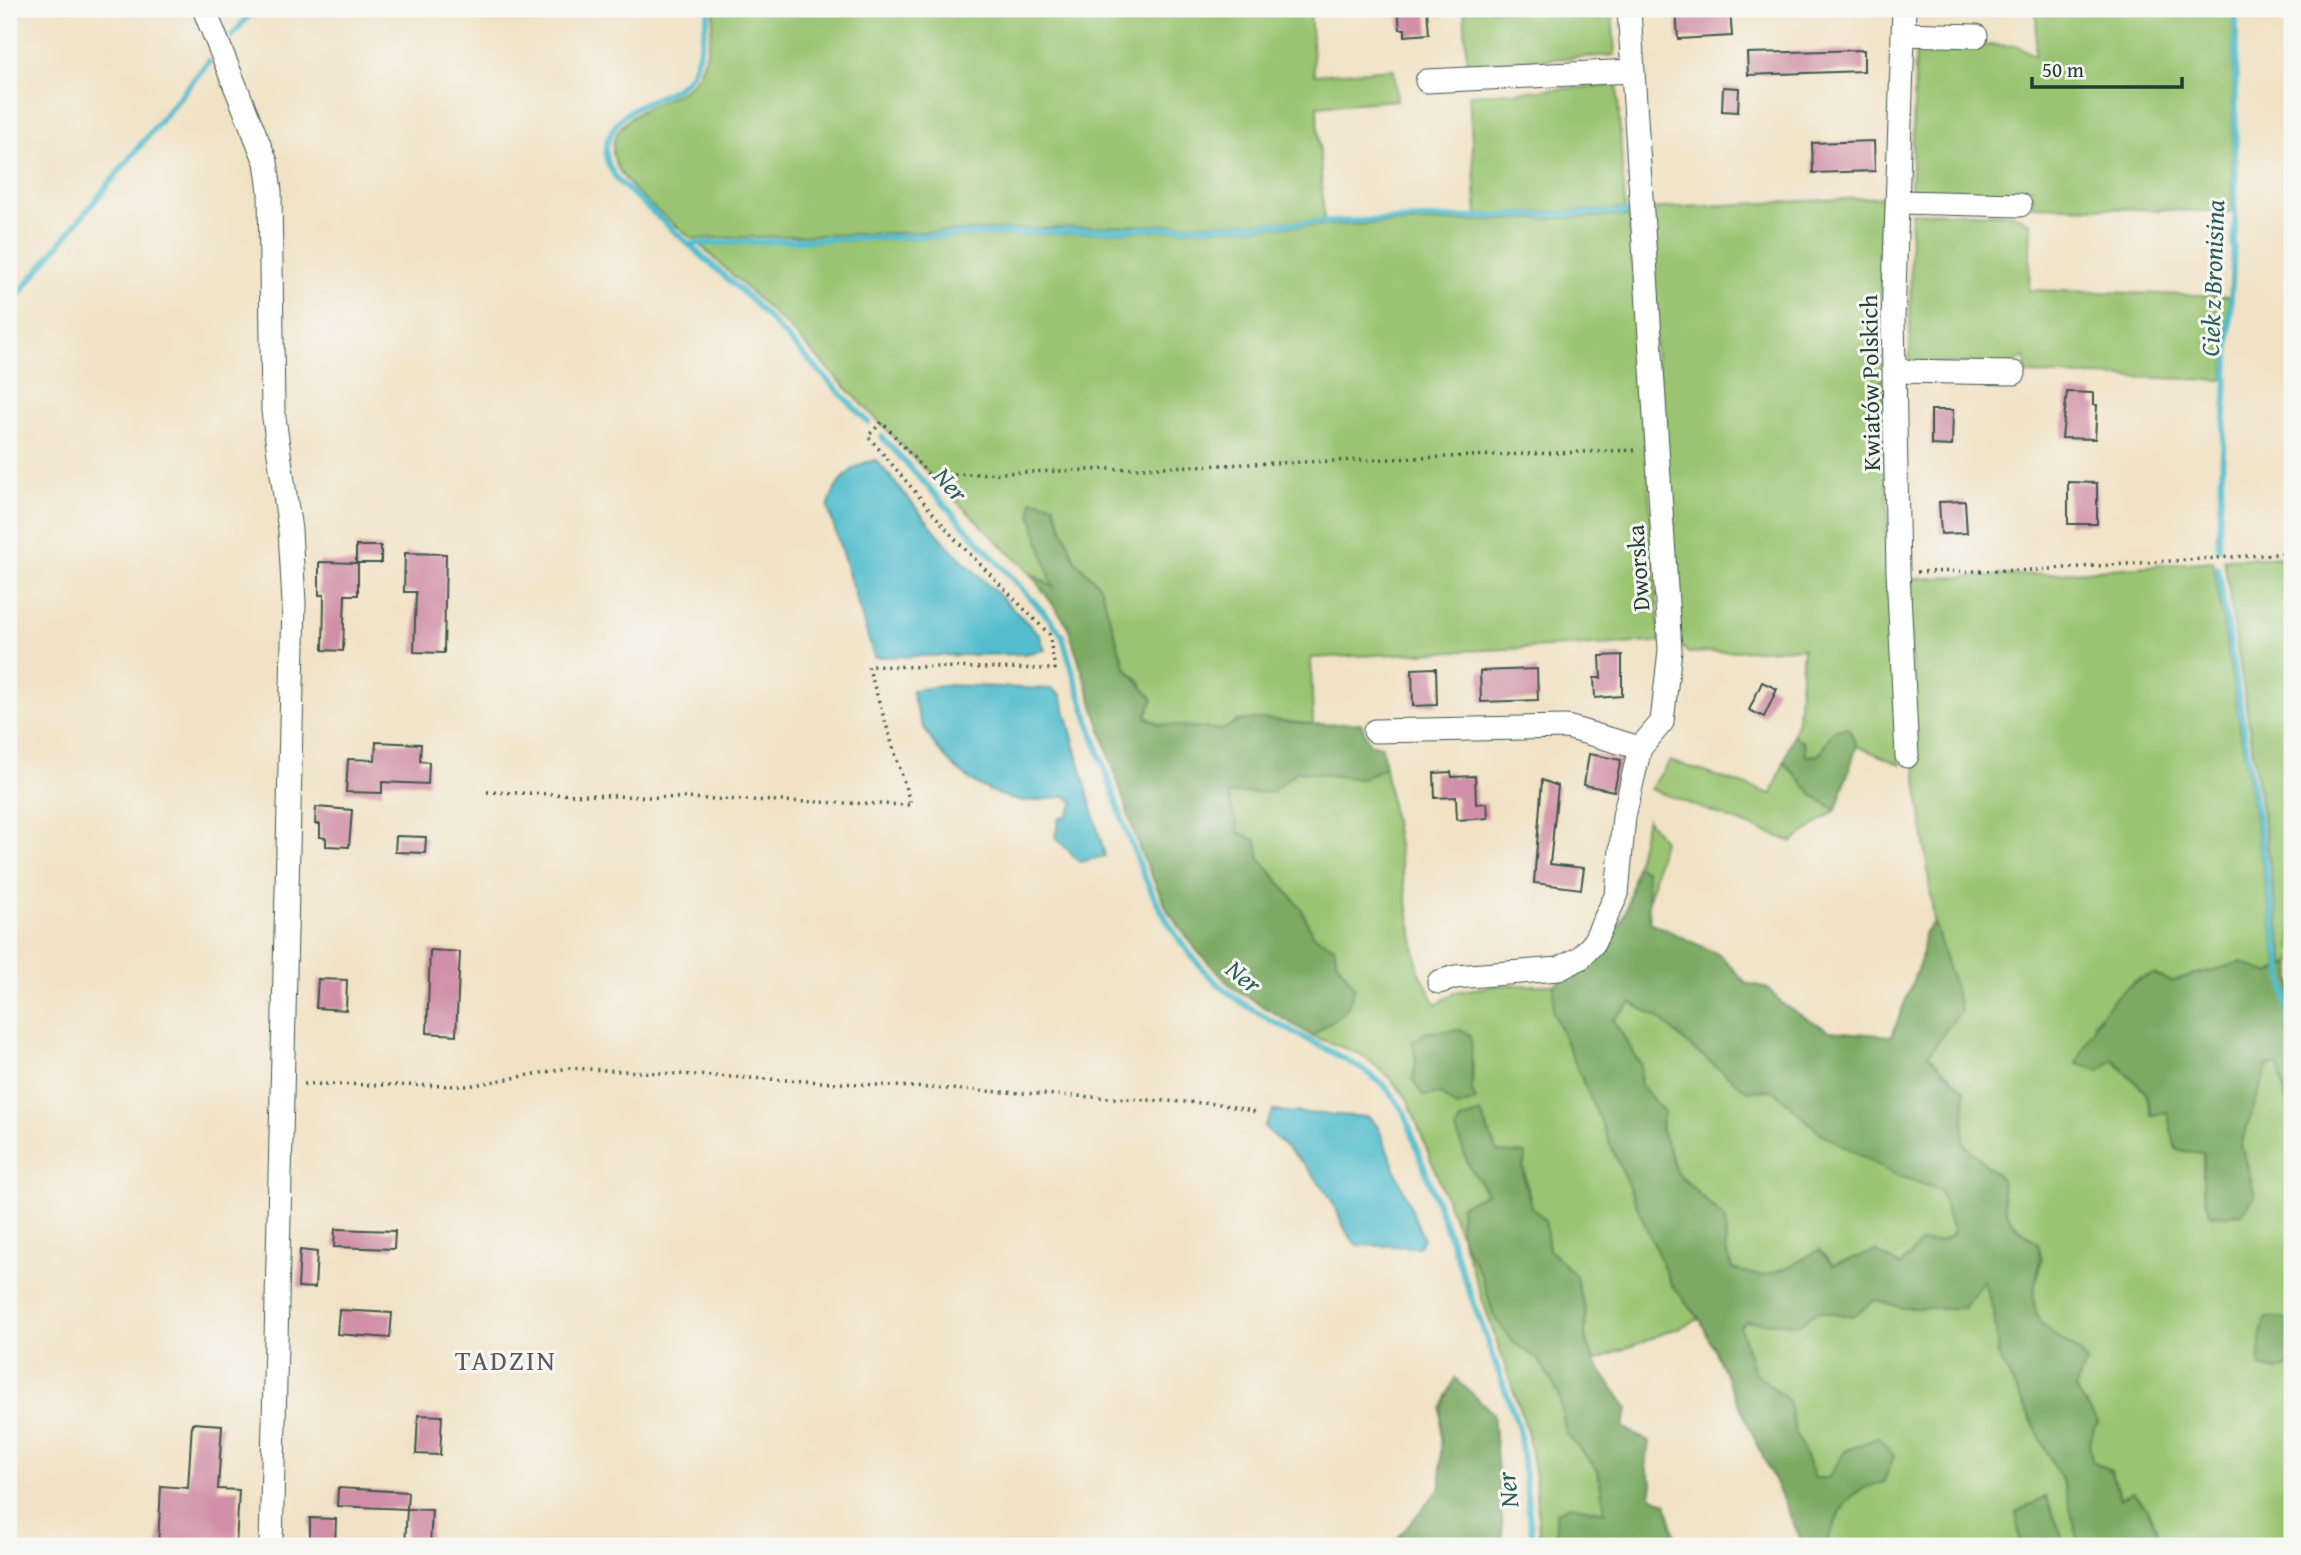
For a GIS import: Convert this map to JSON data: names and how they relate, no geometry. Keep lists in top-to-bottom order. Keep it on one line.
{"streets":{"street":["Kwiatów Polskich","Dworska"]},"districts":["TADZIN"],"water":["Ciek z Bronisina","Ner"],"scale_bar":"50 m"}
